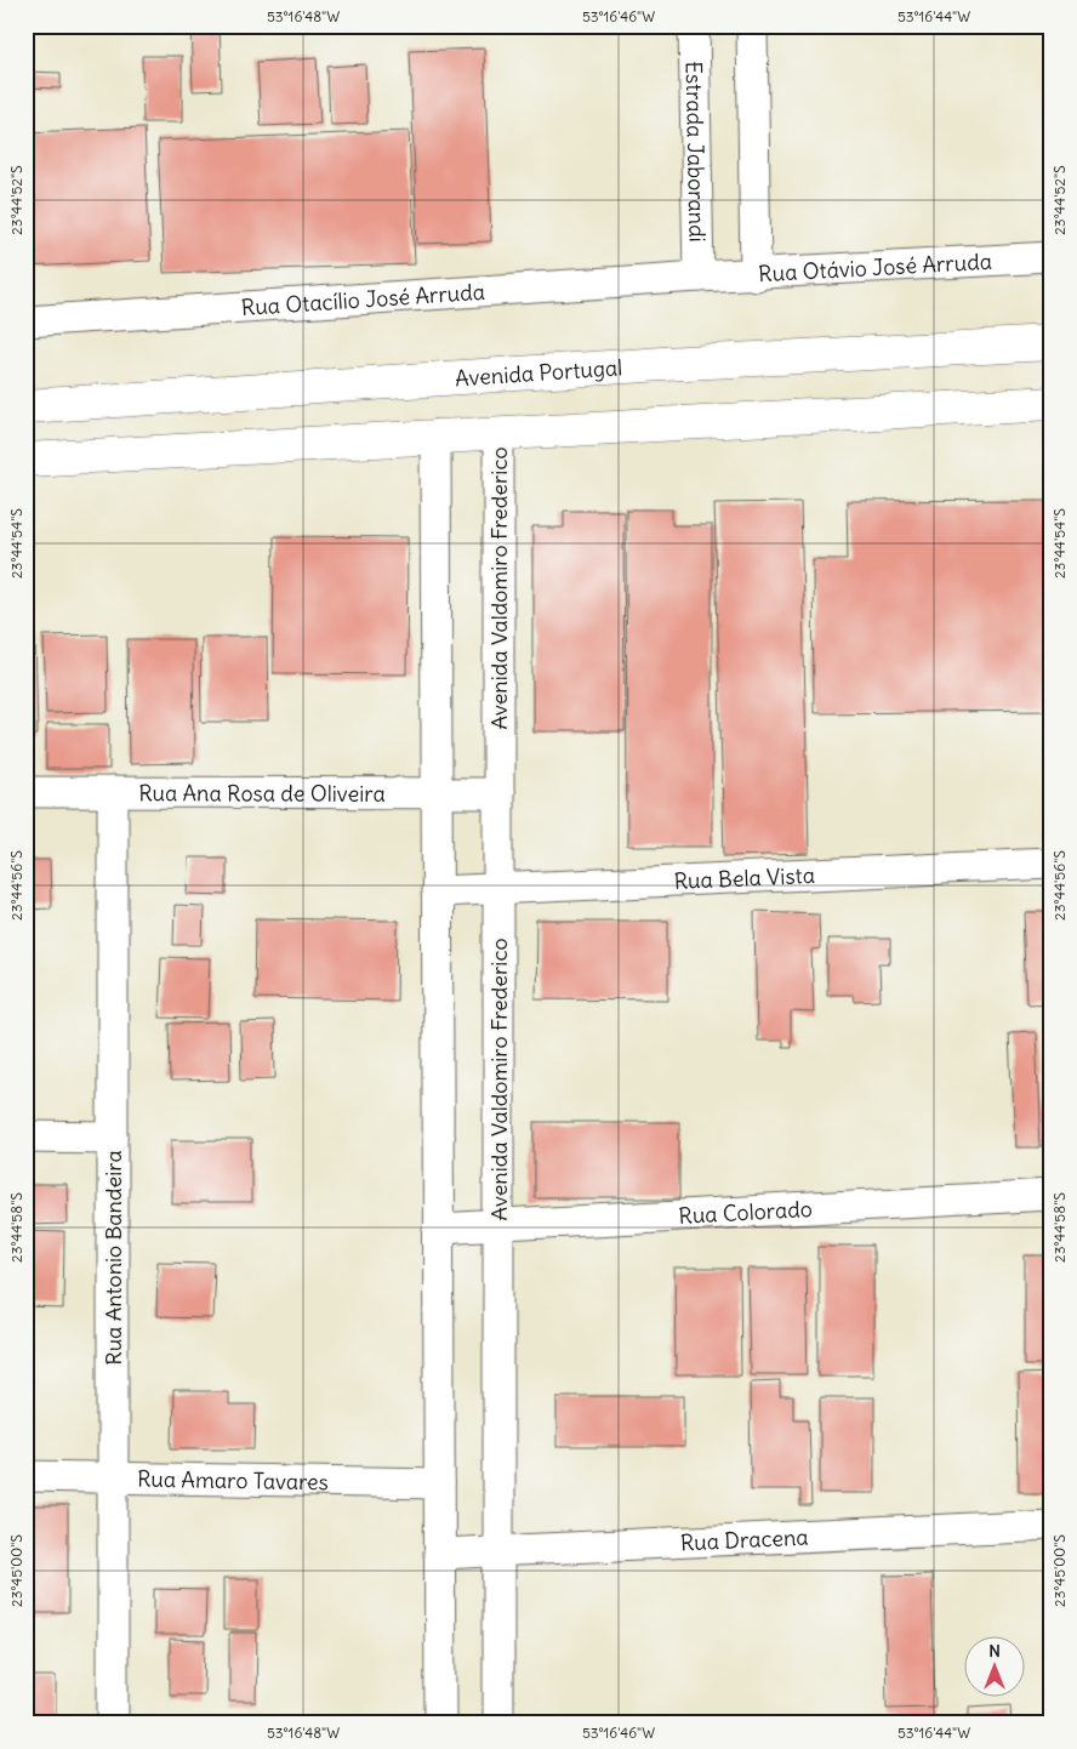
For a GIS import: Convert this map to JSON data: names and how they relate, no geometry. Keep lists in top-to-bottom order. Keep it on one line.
{"streets":{"main road":["Avenida Portugal"],"street":["Estrada Jaborandi","Rua Otávio José Arruda","Rua Otacílio José Arruda","Avenida Valdomiro Frederico","Rua Ana Rosa de Oliveira","Rua Bela Vista","Rua Colorado","Rua Antonio Bandeira","Rua Amaro Tavares","Rua Dracena"]},"crossings":[["Estrada Jaborandi","Rua Otávio José Arruda"],["Estrada Jaborandi","Rua Otacílio José Arruda"],["Rua Otávio José Arruda","Rua Otacílio José Arruda"],["Avenida Valdomiro Frederico","Rua Ana Rosa de Oliveira"],["Avenida Valdomiro Frederico","Rua Bela Vista"],["Avenida Valdomiro Frederico","Rua Colorado"],["Avenida Valdomiro Frederico","Rua Dracena"],["Rua Ana Rosa de Oliveira","Rua Antonio Bandeira"],["Rua Antonio Bandeira","Rua Amaro Tavares"]],"north":"top","coordinates":["53°16'48\"W","53°16'46\"W","53°16'44\"W","23°44'52\"S","23°44'54\"S","23°44'56\"S","23°44'58\"S","23°45'00\"S"]}
